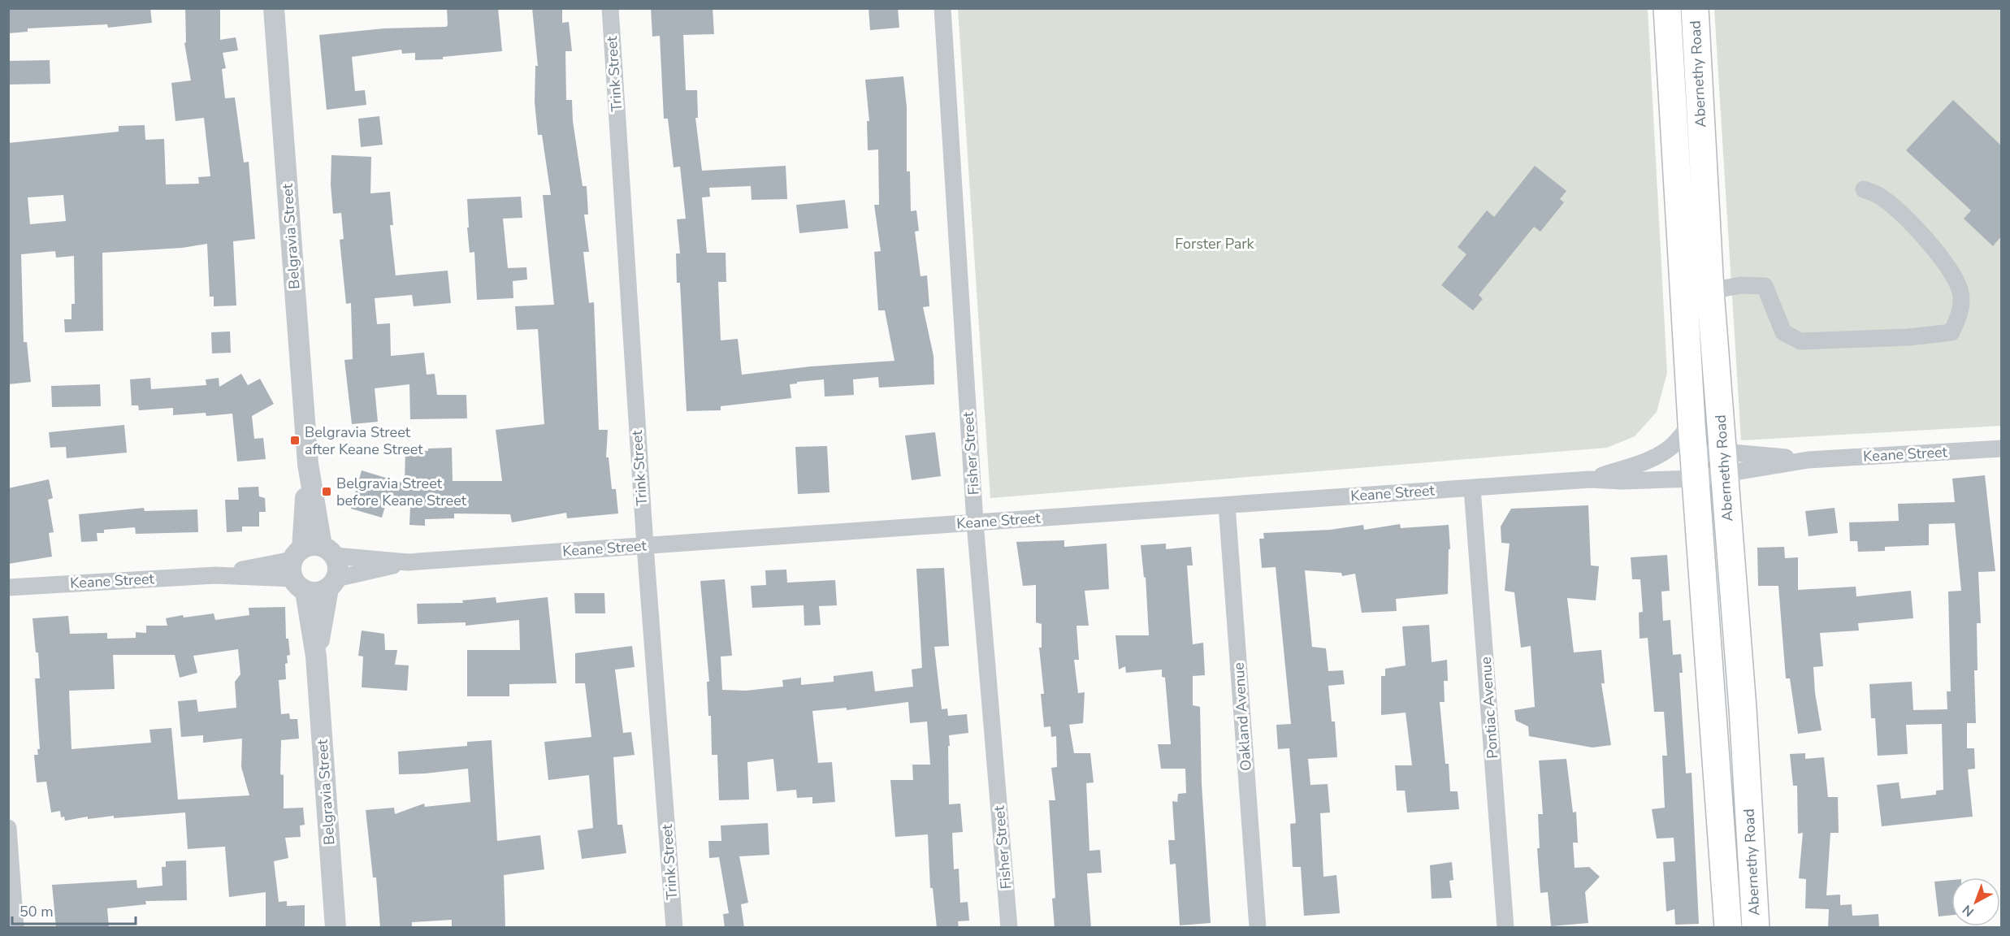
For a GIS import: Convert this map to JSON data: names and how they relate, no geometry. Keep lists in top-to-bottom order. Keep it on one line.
{"streets":{"main road":["Abernethy Road"],"street":["Trink Street","Belgravia Street","Fisher Street","Keane Street","Pontiac Avenue","Oakland Avenue"]},"crossings":[["Trink Street","Keane Street"],["Abernethy Road","Keane Street"],["Belgravia Street","Keane Street"],["Fisher Street","Keane Street"],["Keane Street","Pontiac Avenue"],["Keane Street","Oakland Avenue"]],"parks":["Forster Park"],"places":{"transit":["Belgravia Street after Keane Street","Belgravia Street before Keane Street"]},"scale_bar":"50 m","north":"bottom left"}
